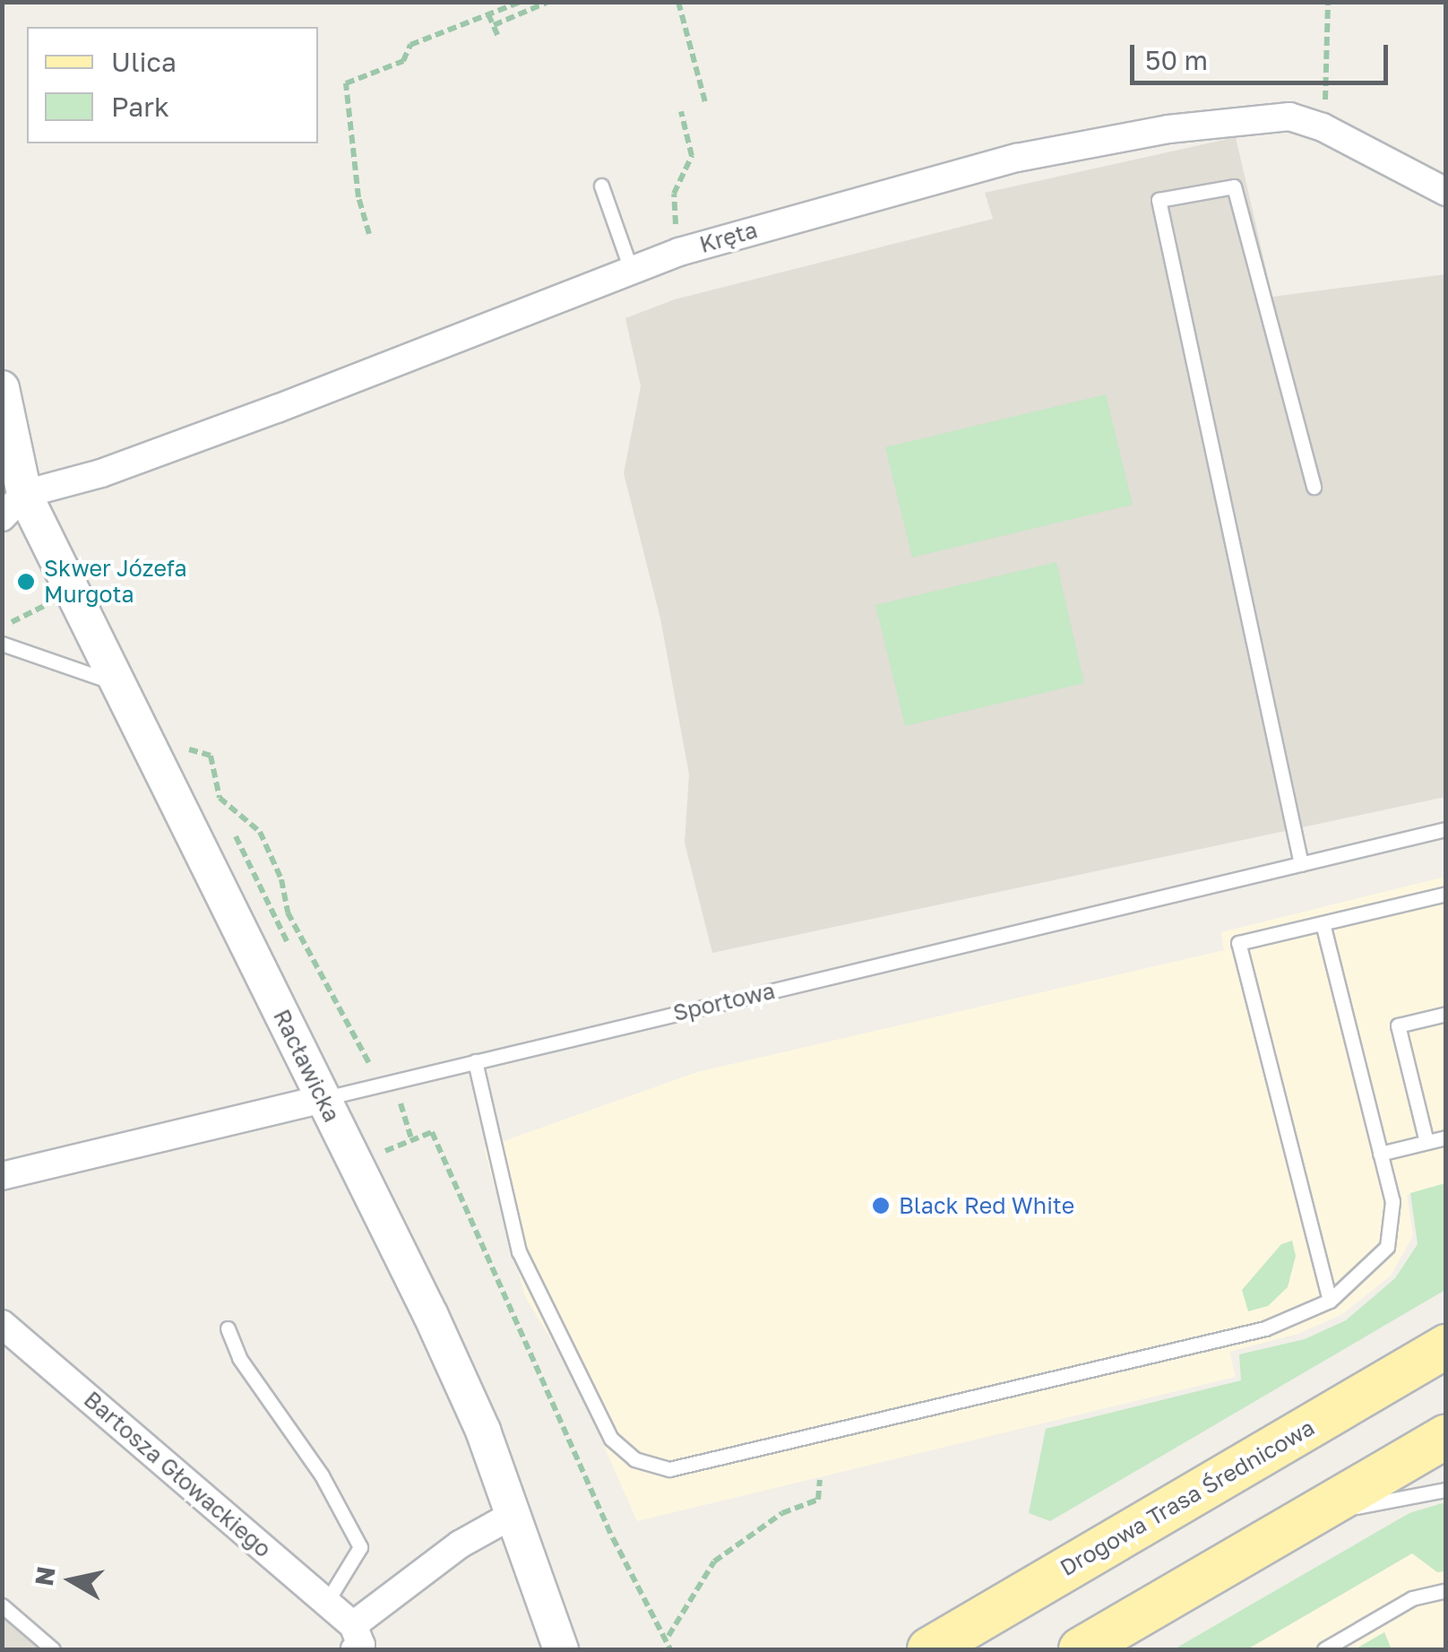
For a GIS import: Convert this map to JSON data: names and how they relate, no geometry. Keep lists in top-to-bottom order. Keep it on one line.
{"streets":{"main road":["Drogowa Trasa Średnicowa"],"street":["Kręta","Sportowa","Racławicka","Bartosza Głowackiego"]},"crossings":[["Kręta","Racławicka"],["Sportowa","Racławicka"],["Racławicka","Bartosza Głowackiego"]],"places":["Skwer Józefa Murgota","Black Red White"],"legend":["Ulica","Park"],"scale_bar":"50 m","north":"left"}
